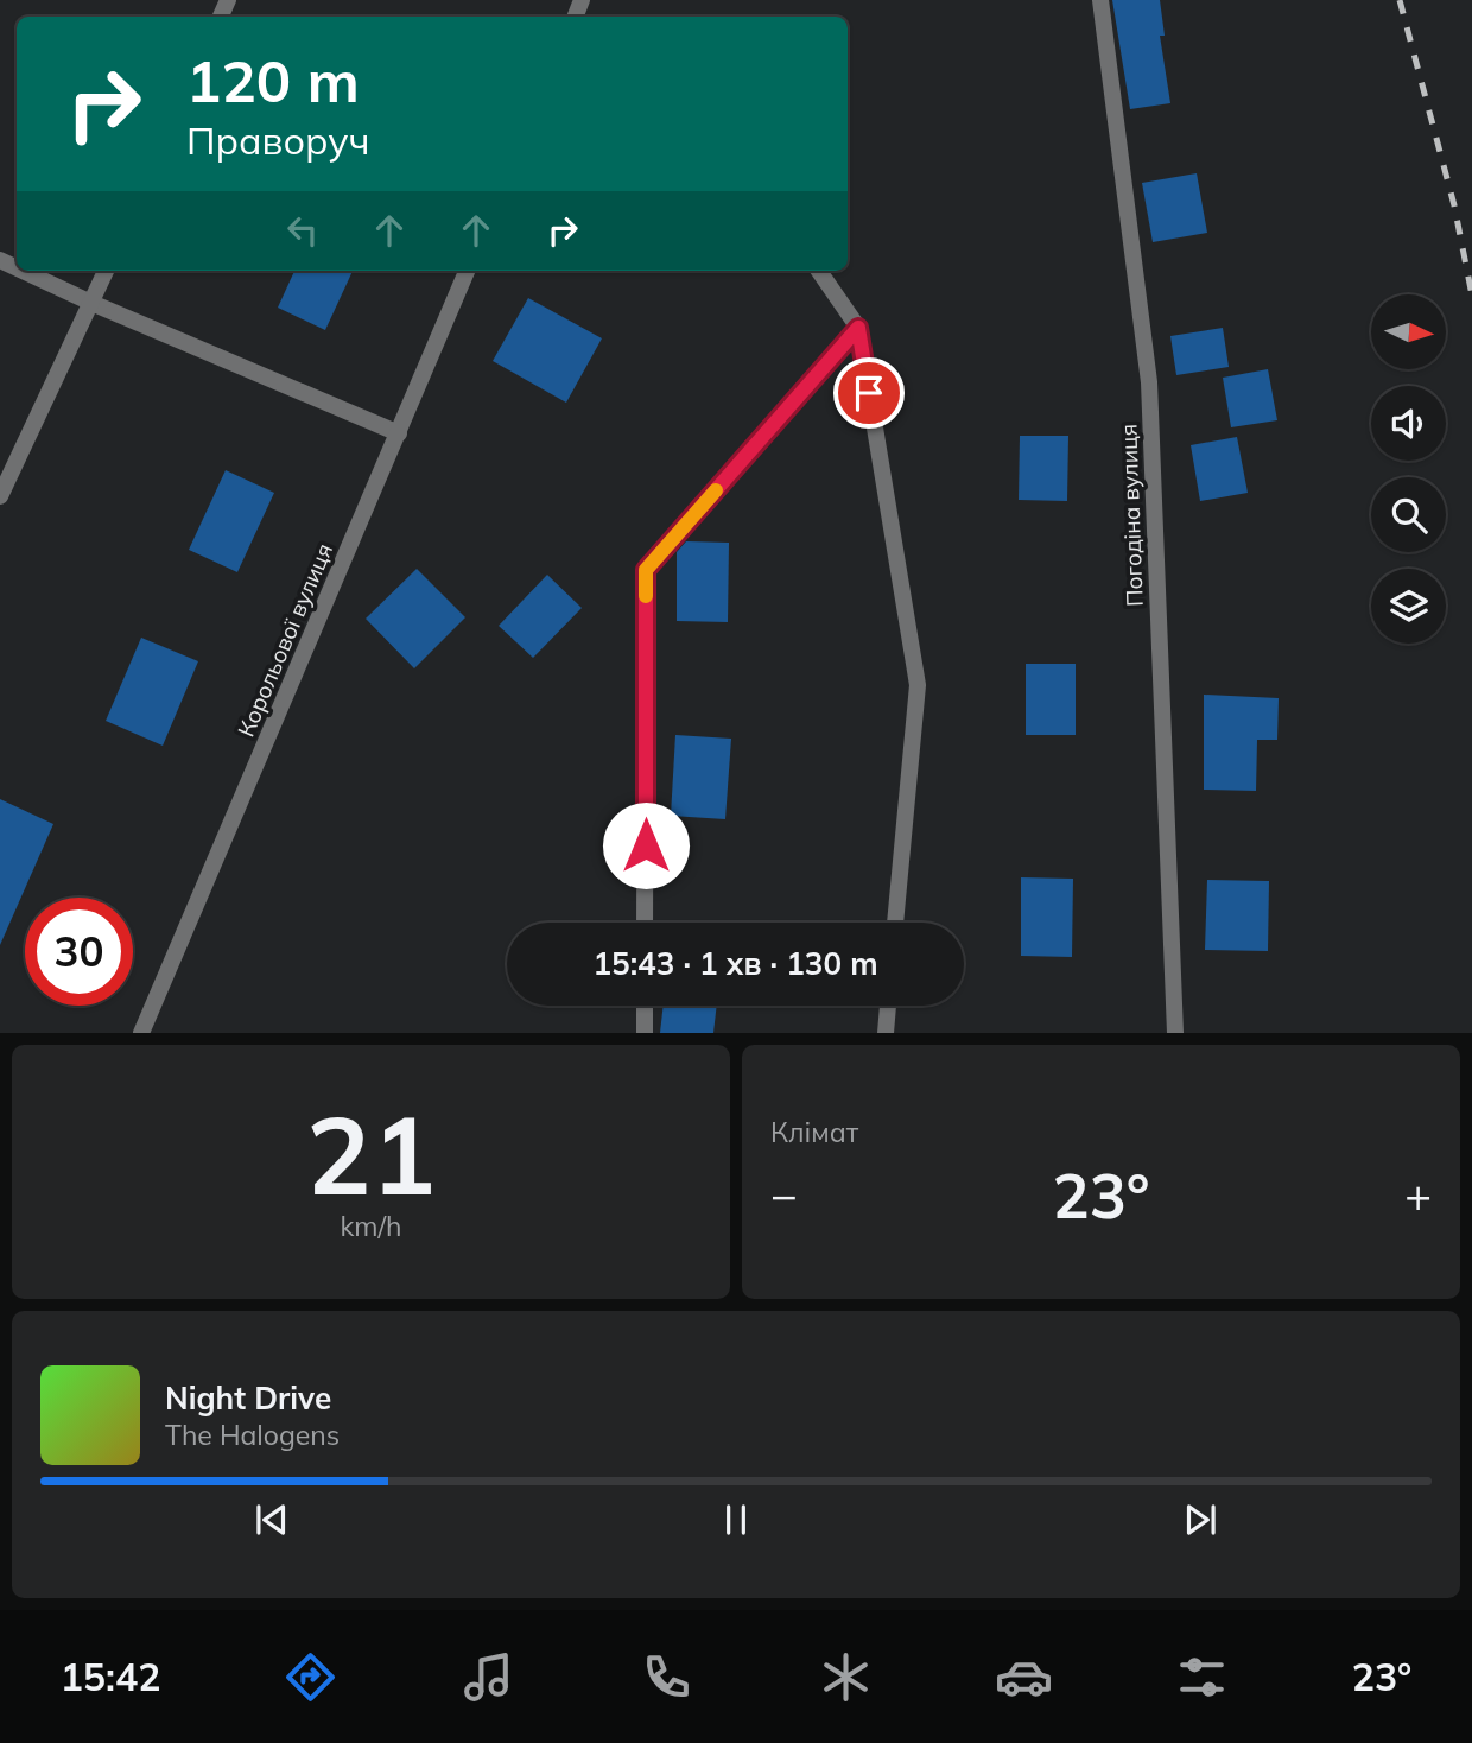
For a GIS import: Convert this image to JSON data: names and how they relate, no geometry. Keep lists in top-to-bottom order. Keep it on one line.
{"streets":{"street":["Погодіна вулиця","Корольової вулиця"]},"north":"right","page":{"turn":["120 m","Праворуч"],"limit":"30","trip":"15:43 · 1 хв · 130 m","tile":[["21","km/h"],"Клімат"],"heat":["−","23°","+"],"song":["Night Drive","The Halogens"],"tabs":["15:42","23°"]}}
